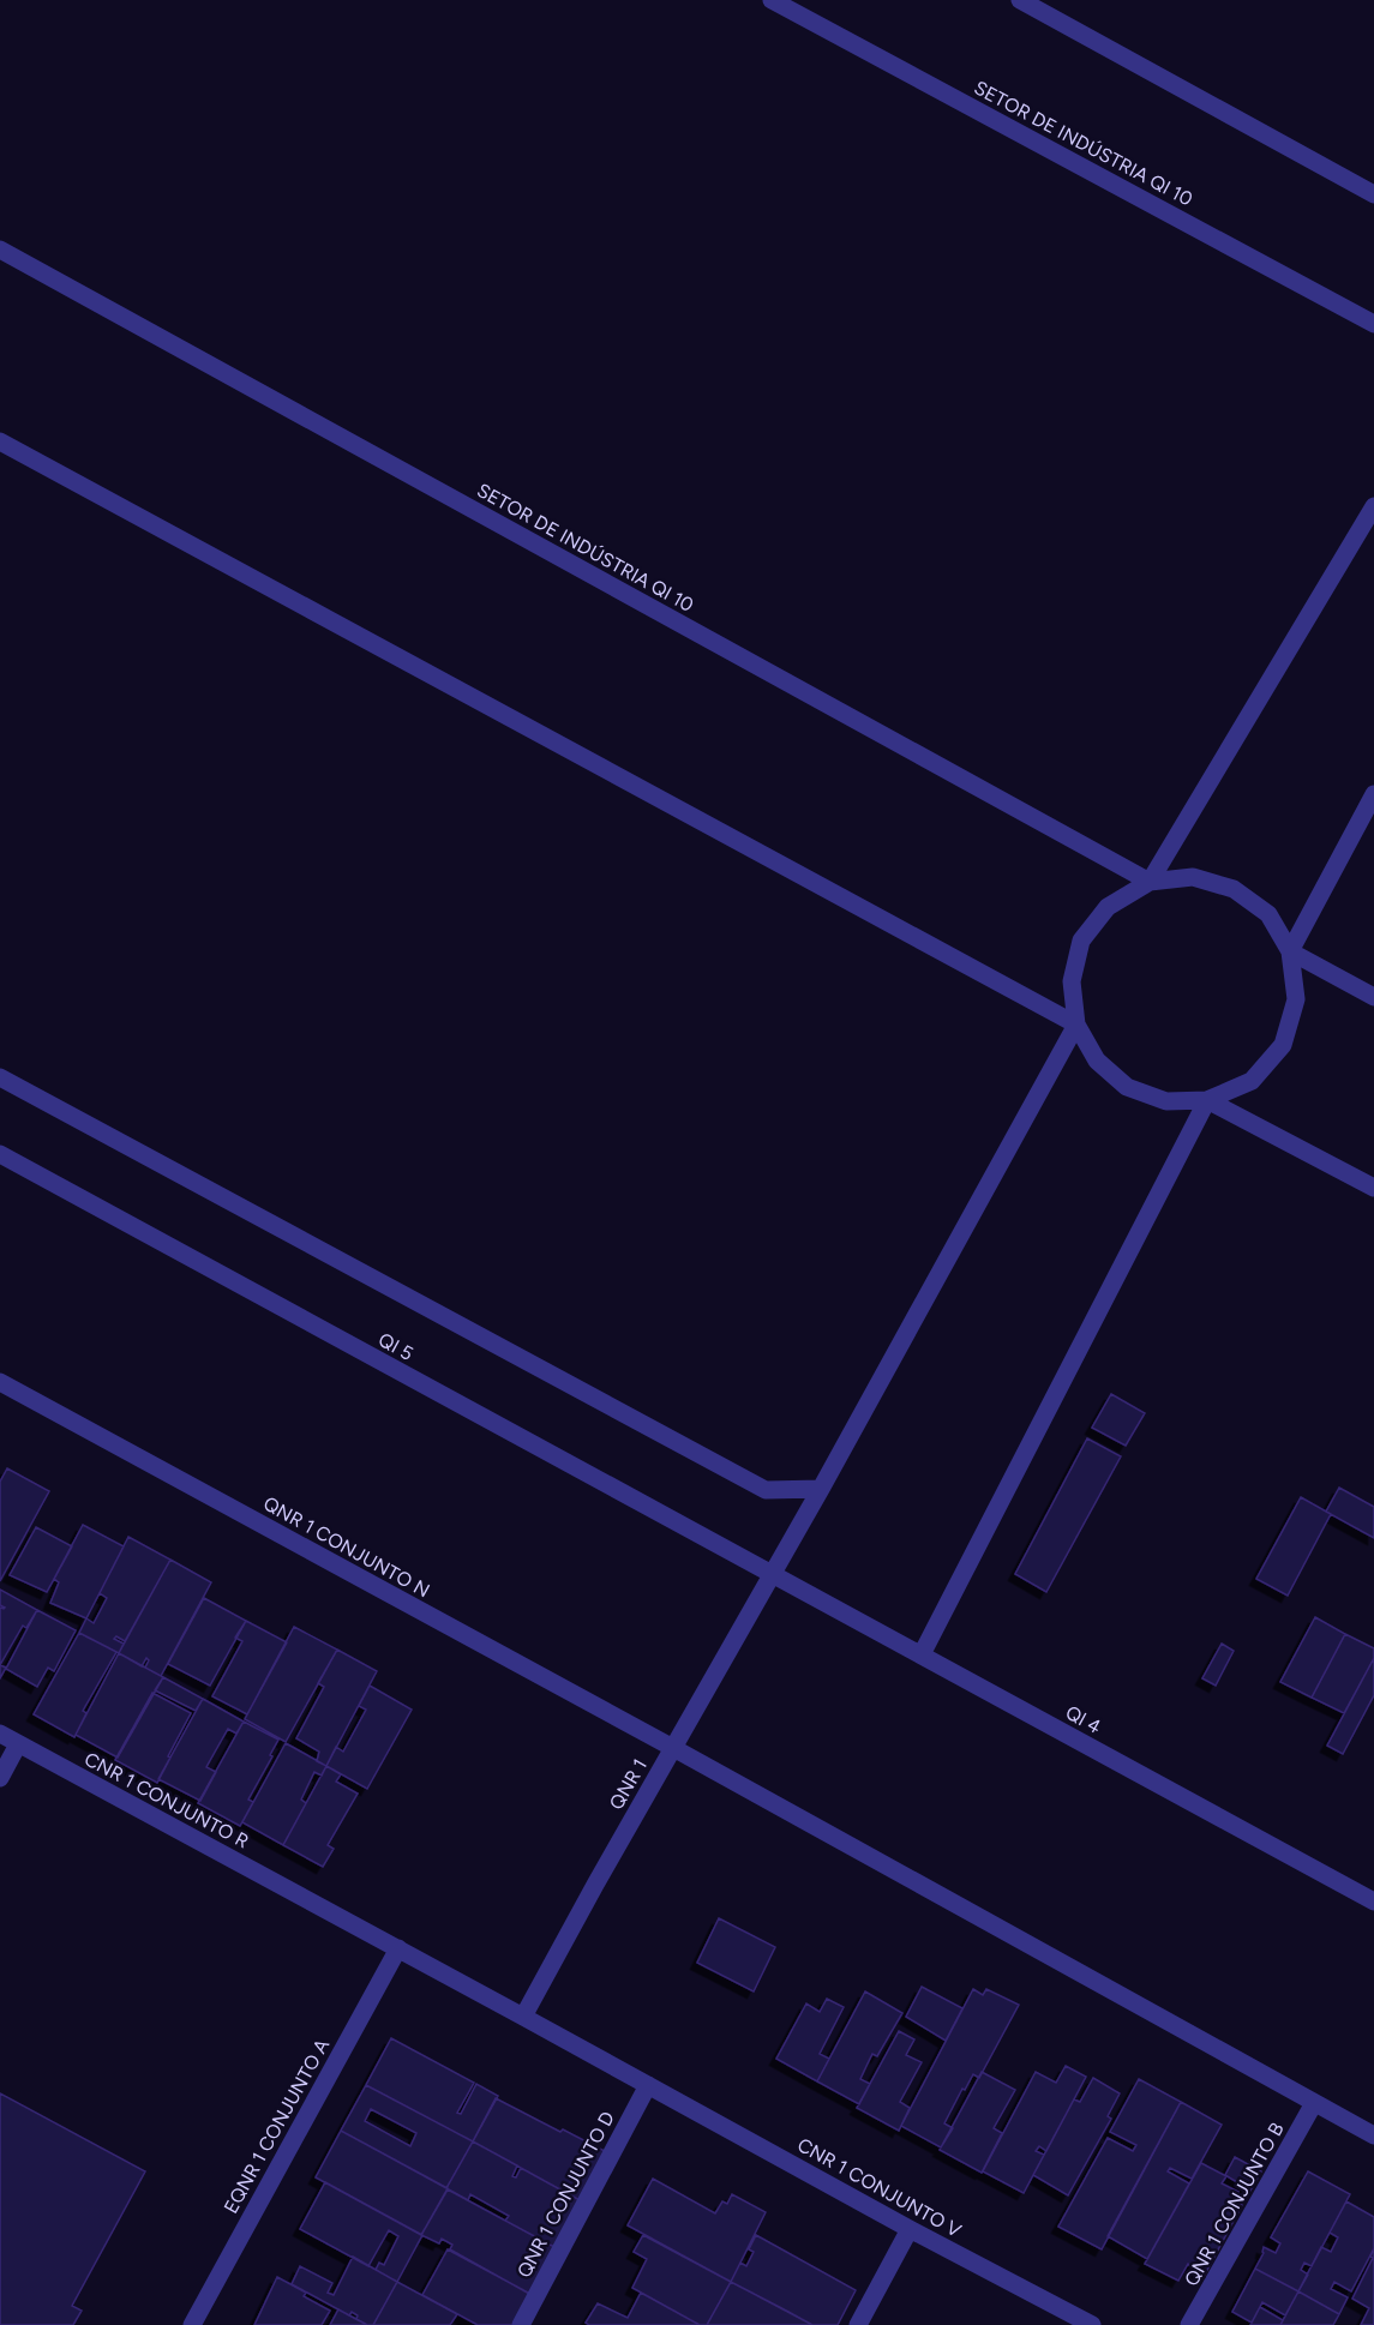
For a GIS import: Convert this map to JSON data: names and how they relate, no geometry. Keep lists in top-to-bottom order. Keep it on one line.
{"streets":{"street":["SETOR DE INDÚSTRIA QI 10","QI 5","QNR 1 CONJUNTO N","QI 4","QNR 1","CNR 1 CONJUNTO R","EQNR 1 CONJUNTO A","CNR 1 CONJUNTO V","QNR 1 CONJUNTO D","QNR 1 CONJUNTO B"]},"crossings":[["SETOR DE INDÚSTRIA QI 10","QNR 1"],["QI 5","QI 4"],["QI 5","QNR 1"],["QNR 1 CONJUNTO N","QNR 1"],["QNR 1 CONJUNTO N","QNR 1 CONJUNTO B"],["QI 4","QNR 1"],["CNR 1 CONJUNTO R","EQNR 1 CONJUNTO A"],["CNR 1 CONJUNTO V","QNR 1 CONJUNTO D"]]}
